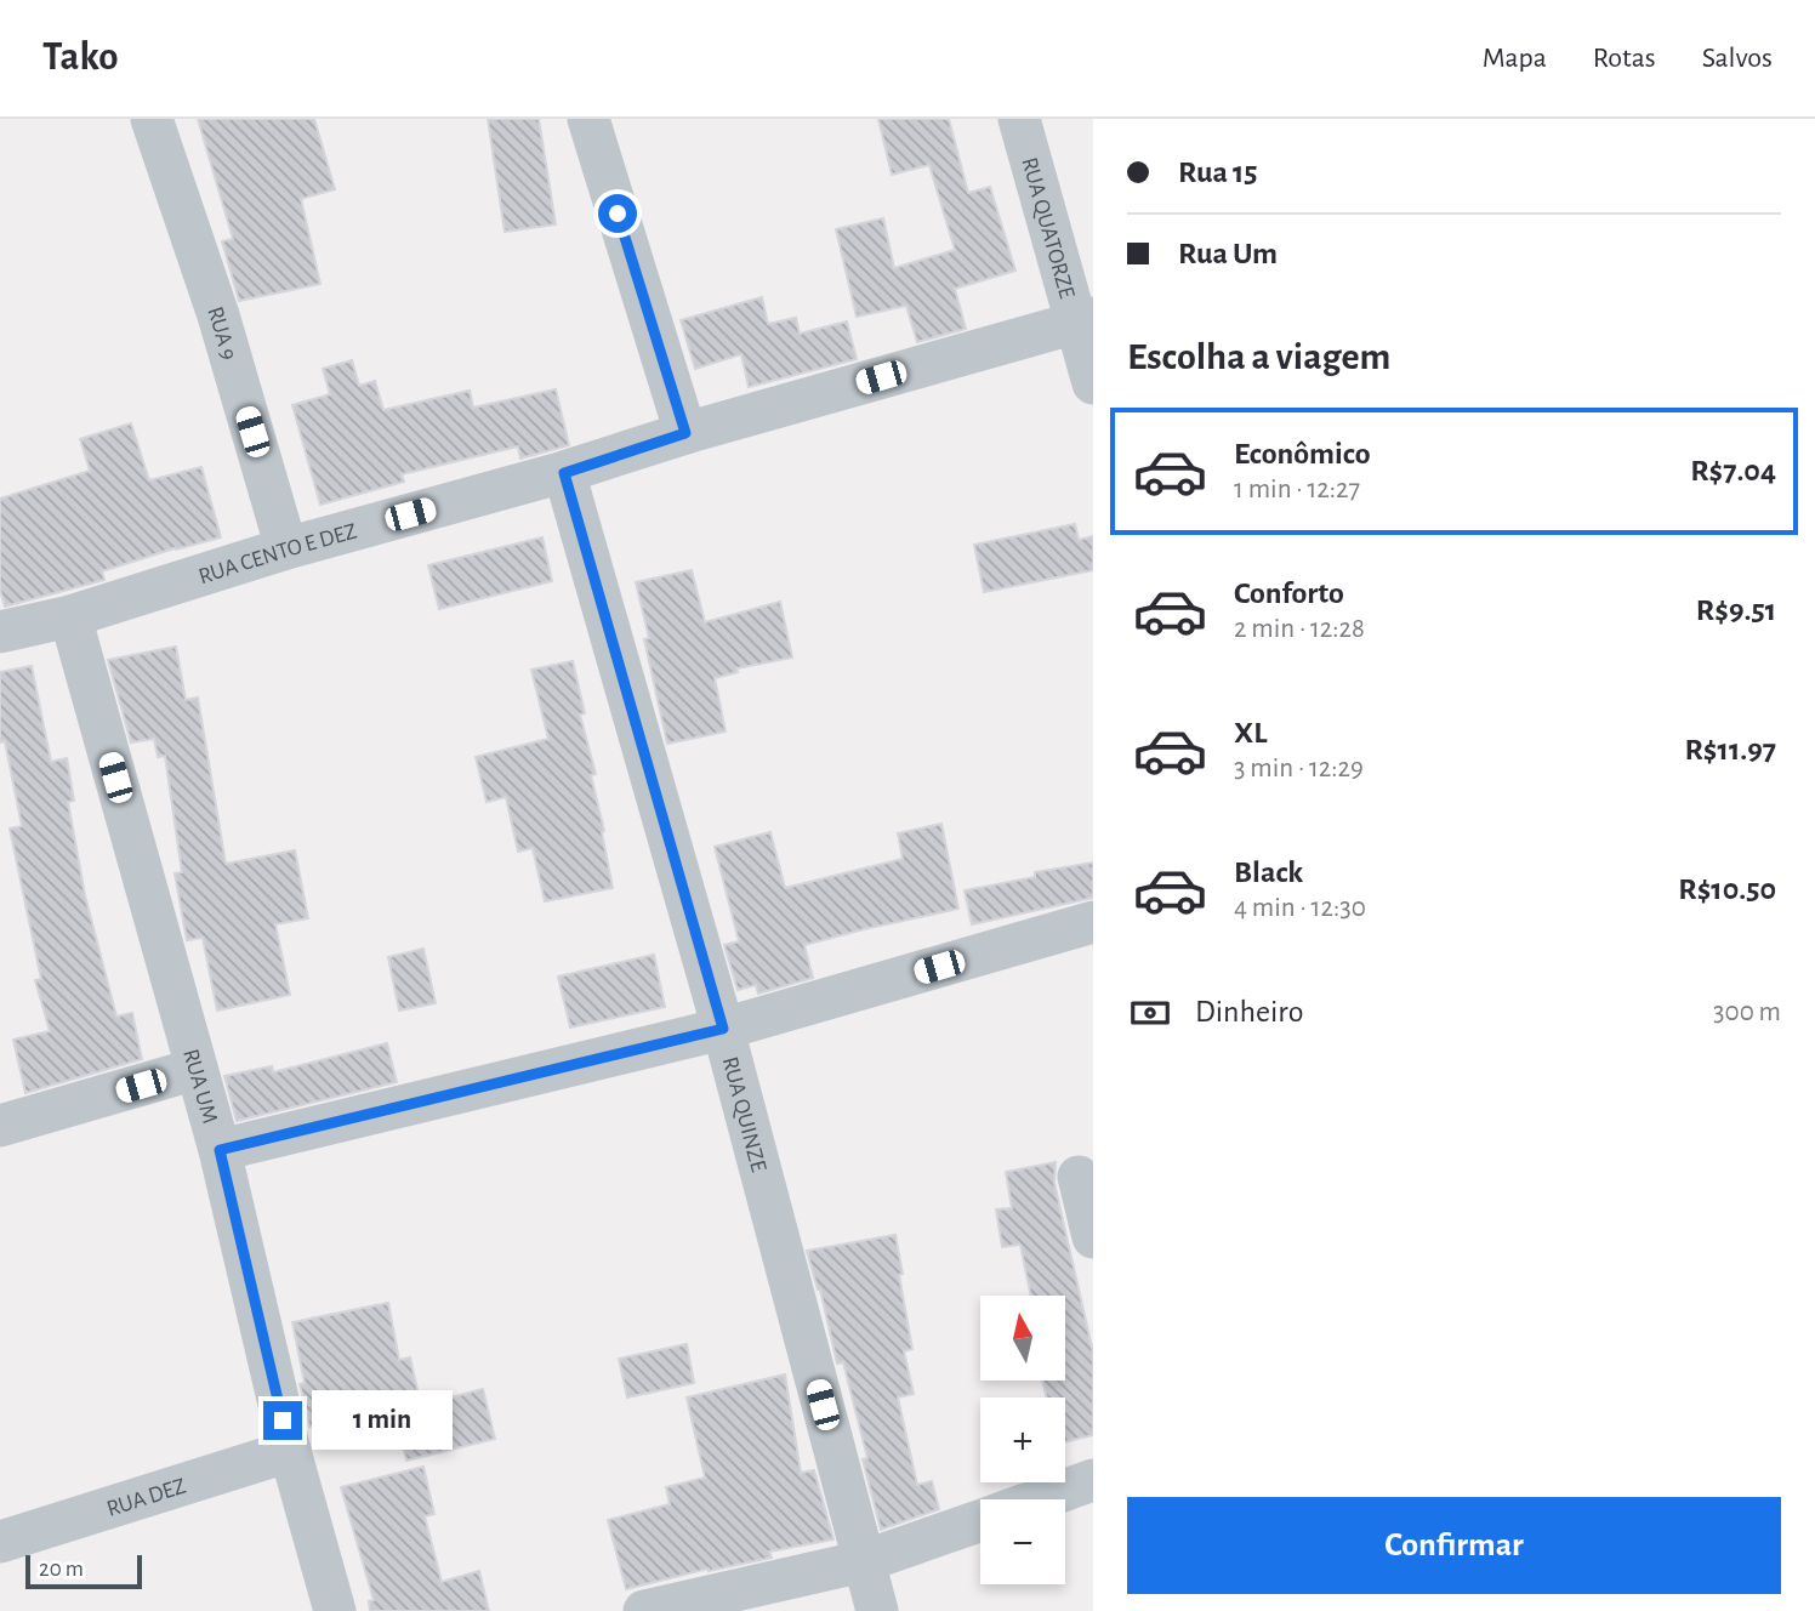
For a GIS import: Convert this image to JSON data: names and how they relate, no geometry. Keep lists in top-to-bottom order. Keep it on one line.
{"streets":{"street":["RUA QUATORZE","RUA 9","RUA CENTO E DEZ","RUA UM","RUA QUINZE","RUA DEZ"]},"crossings":[["RUA QUATORZE","RUA CENTO E DEZ"],["RUA 9","RUA CENTO E DEZ"],["RUA CENTO E DEZ","RUA UM"],["RUA CENTO E DEZ","RUA QUINZE"],["RUA UM","RUA DEZ"]],"scale_bar":"20 m","north":"top","page":{"header":"Tako","nav":["Mapa","Rotas","Salvos"],"banner":["Rua 15","Rua Um"],"heading":"Escolha a viagem","list":[{"name":"Econômico","note":"1 min · 12:27","value":"R$7.04"},{"name":"Conforto","note":"2 min · 12:28","value":"R$9.51"},{"name":"XL","note":"3 min · 12:29","value":"R$11.97"},{"name":"Black","note":"4 min · 12:30","value":"R$10.50"}],"pay":["Dinheiro","300 m"],"map_buttons":["+","−"],"bubble":"1 min","buttons":"Confirmar","scale":"20 m"}}
